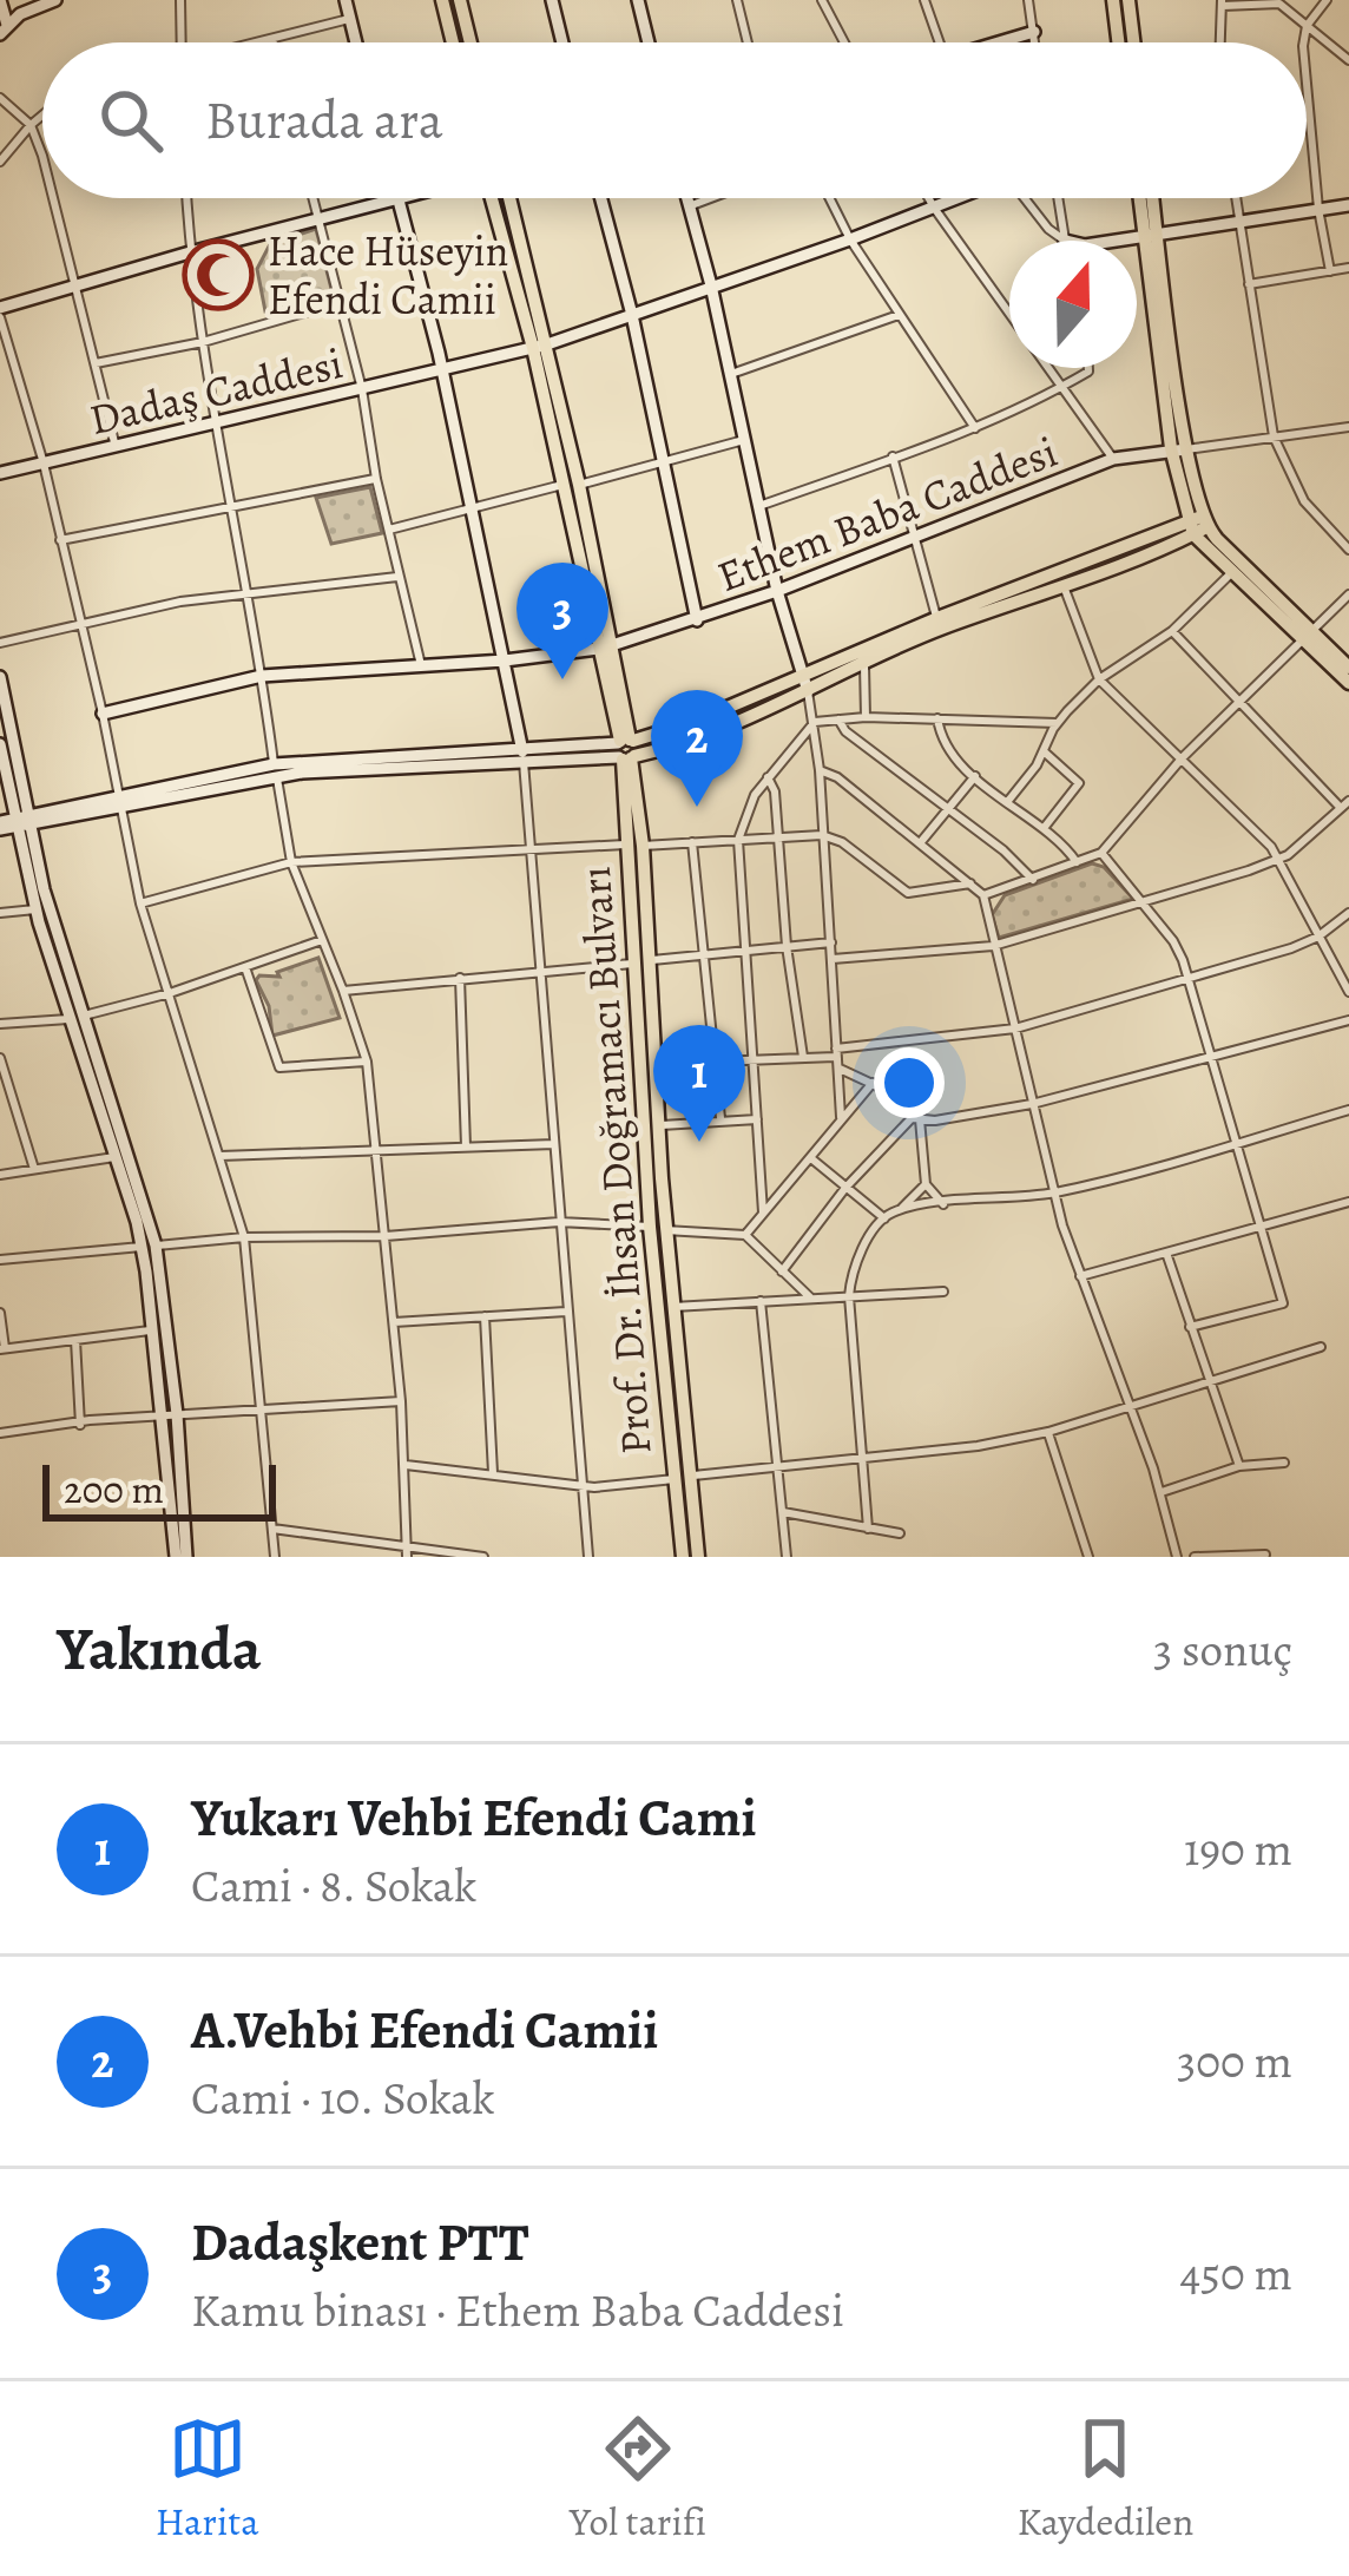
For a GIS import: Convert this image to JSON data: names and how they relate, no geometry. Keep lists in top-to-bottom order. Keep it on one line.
{"streets":{"main road":["Prof. Dr. İhsan Doğramacı Bulvarı"],"street":["Dadaş Caddesi","Ethem Baba Caddesi"]},"places":{"mosque":["Hace Hüseyin Efendi Camii"]},"scale_bar":"200 m","north":"top","page":{"search":"Burada ara","pins":["3","2","1"],"scale":"200 m","heading":["Yakında","3 sonuç"],"list":[{"mark":"1","name":"Yukarı Vehbi Efendi Cami","note":"Cami · 8. Sokak","value":"190 m"},{"mark":"2","name":"A.Vehbi Efendi Camii","note":"Cami · 10. Sokak","value":"300 m"},{"mark":"3","name":"Dadaşkent PTT","note":"Kamu binası · Ethem Baba Caddesi","value":"450 m"}],"nav":["Harita","Yol tarifi","Kaydedilen"]}}
